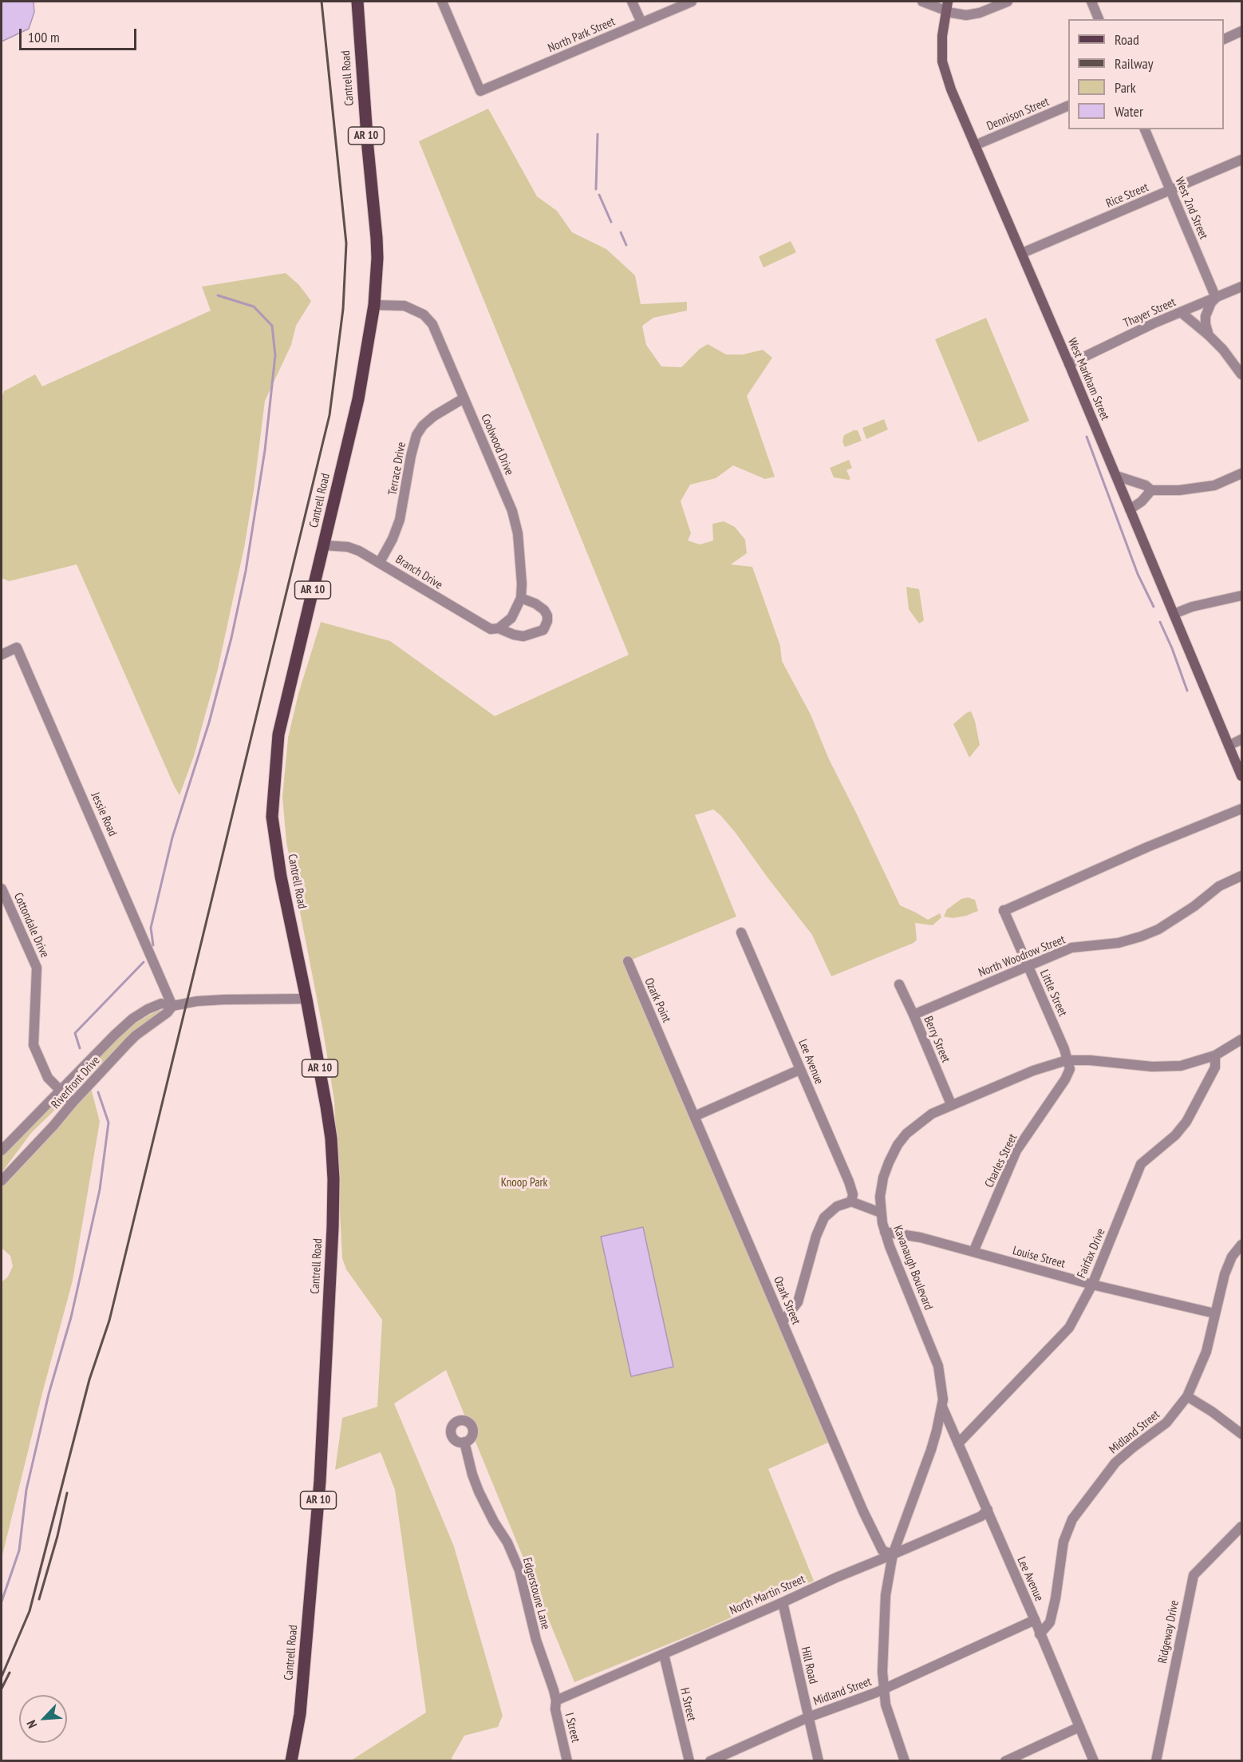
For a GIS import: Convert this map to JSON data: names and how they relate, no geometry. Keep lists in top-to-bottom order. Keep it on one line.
{"streets":{"main road":["Cantrell Road","AR 10","West Markham Street"],"street":["North Park Street","Dennison Street","Rice Street","West 2nd Street","Thayer Street","Coolwood Drive","Terrace Drive","Branch Drive","Jessie Road","Cottondale Drive","North Woodrow Street","Little Street","Ozark Point","Berry Street","Lee Avenue","Riverfront Drive","Charles Street","Fairfax Drive","Louise Street","Kavanaugh Boulevard","Ozark Street","Midland Street","Edgerstoune Lane","North Martin Street","Ridgeway Drive","Hill Road","H Street","I Street"]},"crossings":[["Cantrell Road","Coolwood Drive"],["Cantrell Road","Branch Drive"],["Cantrell Road","Riverfront Drive"],["Dennison Street","West Markham Street"],["Rice Street","West 2nd Street"],["Rice Street","West Markham Street"],["West 2nd Street","Thayer Street"],["Thayer Street","West Markham Street"],["Coolwood Drive","Terrace Drive"],["Coolwood Drive","Branch Drive"],["Terrace Drive","Branch Drive"],["Jessie Road","Riverfront Drive"],["Cottondale Drive","Riverfront Drive"],["North Woodrow Street","Little Street"],["North Woodrow Street","Berry Street"],["Little Street","Charles Street"],["Little Street","Kavanaugh Boulevard"],["Ozark Point","Ozark Street"],["Berry Street","Kavanaugh Boulevard"],["Lee Avenue","Fairfax Drive"],["Lee Avenue","Kavanaugh Boulevard"],["Lee Avenue","Midland Street"],["Lee Avenue","North Martin Street"],["Charles Street","Louise Street"],["Charles Street","Kavanaugh Boulevard"],["Fairfax Drive","Louise Street"],["Fairfax Drive","Kavanaugh Boulevard"],["Louise Street","Kavanaugh Boulevard"],["Louise Street","Midland Street"],["Kavanaugh Boulevard","Ozark Street"],["Kavanaugh Boulevard","Midland Street"],["Kavanaugh Boulevard","North Martin Street"],["Ozark Street","North Martin Street"],["Midland Street","Hill Road"],["Edgerstoune Lane","North Martin Street"],["Edgerstoune Lane","I Street"],["North Martin Street","Hill Road"],["North Martin Street","H Street"],["North Martin Street","I Street"]],"parks":["Knoop Park"],"legend":["Road","Railway","Park","Water"],"scale_bar":"100 m","north":"bottom left"}
